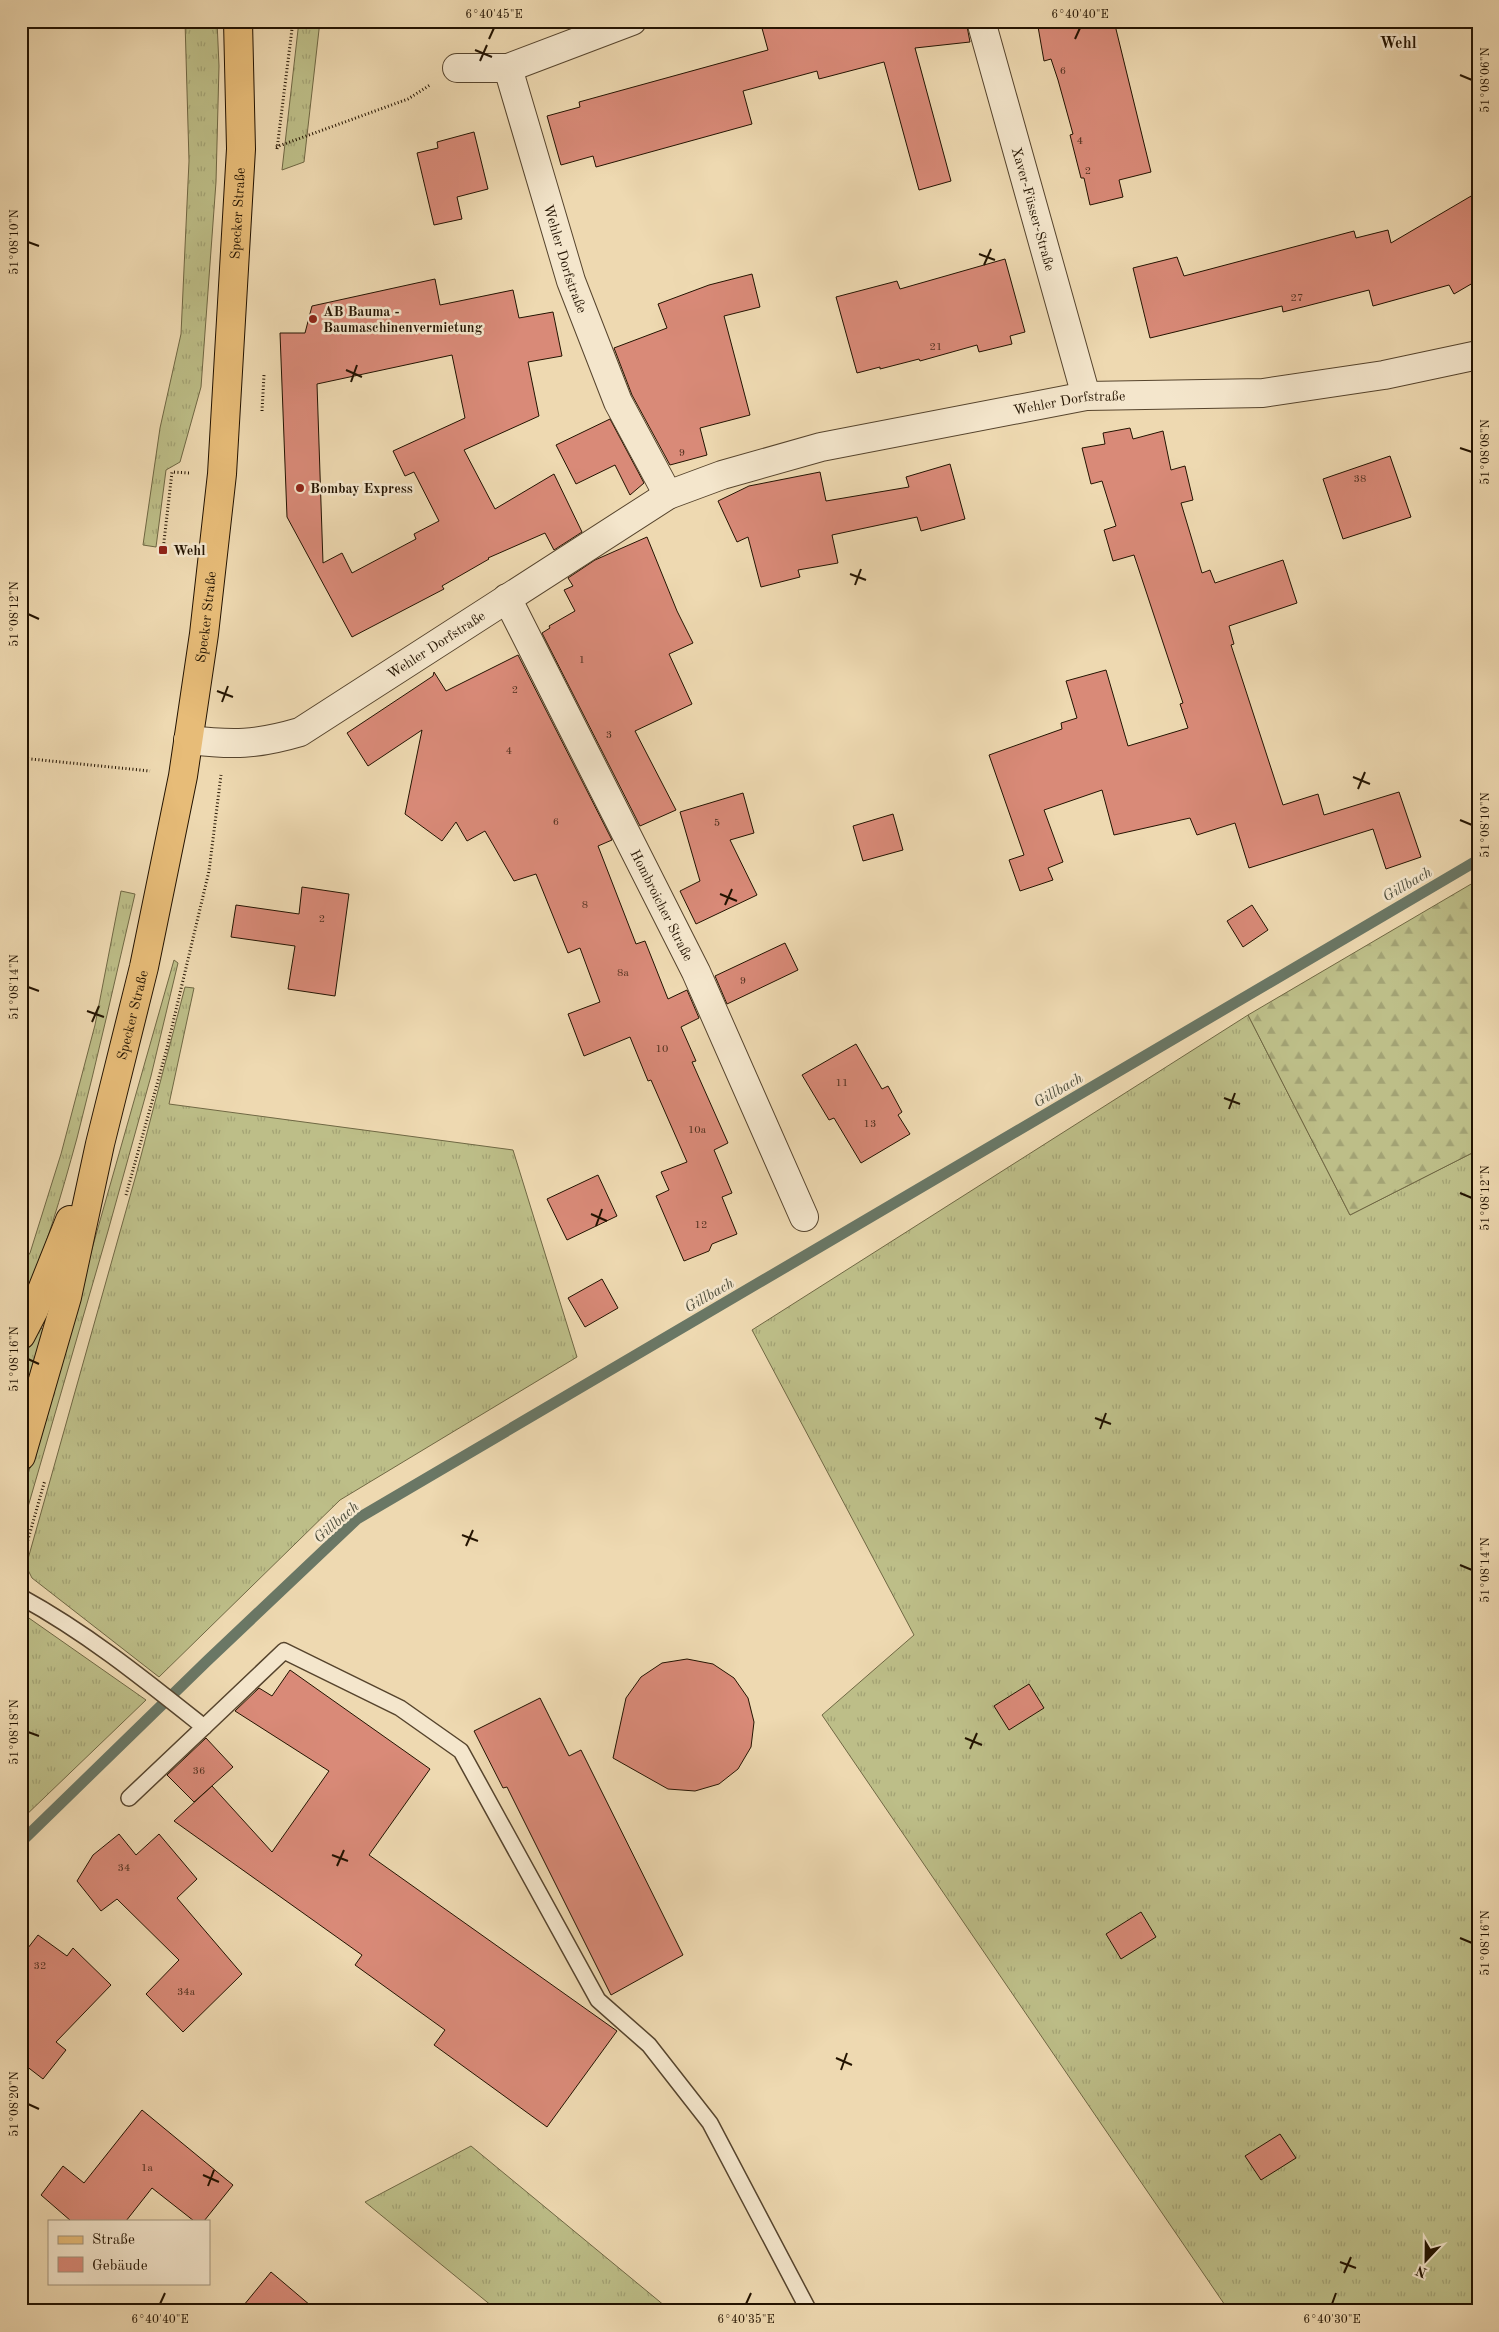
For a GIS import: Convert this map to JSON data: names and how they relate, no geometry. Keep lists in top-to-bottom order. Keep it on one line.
{"streets":{"main road":["Specker Straße"],"street":["Xaver-Füsser-Straße","Wehler Dorfstraße","Hombroicher Straße"]},"crossings":[["Xaver-Füsser-Straße","Wehler Dorfstraße"],["Specker Straße","Wehler Dorfstraße"],["Wehler Dorfstraße","Hombroicher Straße"]],"districts":["Wehl"],"water":["Gillbach"],"places":{"other":["AB Bauma - Baumaschinenvermietung","Bombay Express"],"transit":["Wehl"]},"house_numbers":["6","4","2","27","21","9","38","1","2","3","4","6","5","8","2","8a","9","10","11","13","10a","12","36","34","32","34a","1a"],"legend":["Straße","Gebäude"],"north":"bottom","coordinates":["6°40'45\"E","6°40'40\"E","51°08'06\"N","51°08'10\"N","51°08'08\"N","51°08'12\"N","51°08'14\"N","51°08'16\"N","51°08'18\"N","51°08'20\"N","6°40'35\"E","6°40'30\"E"]}
